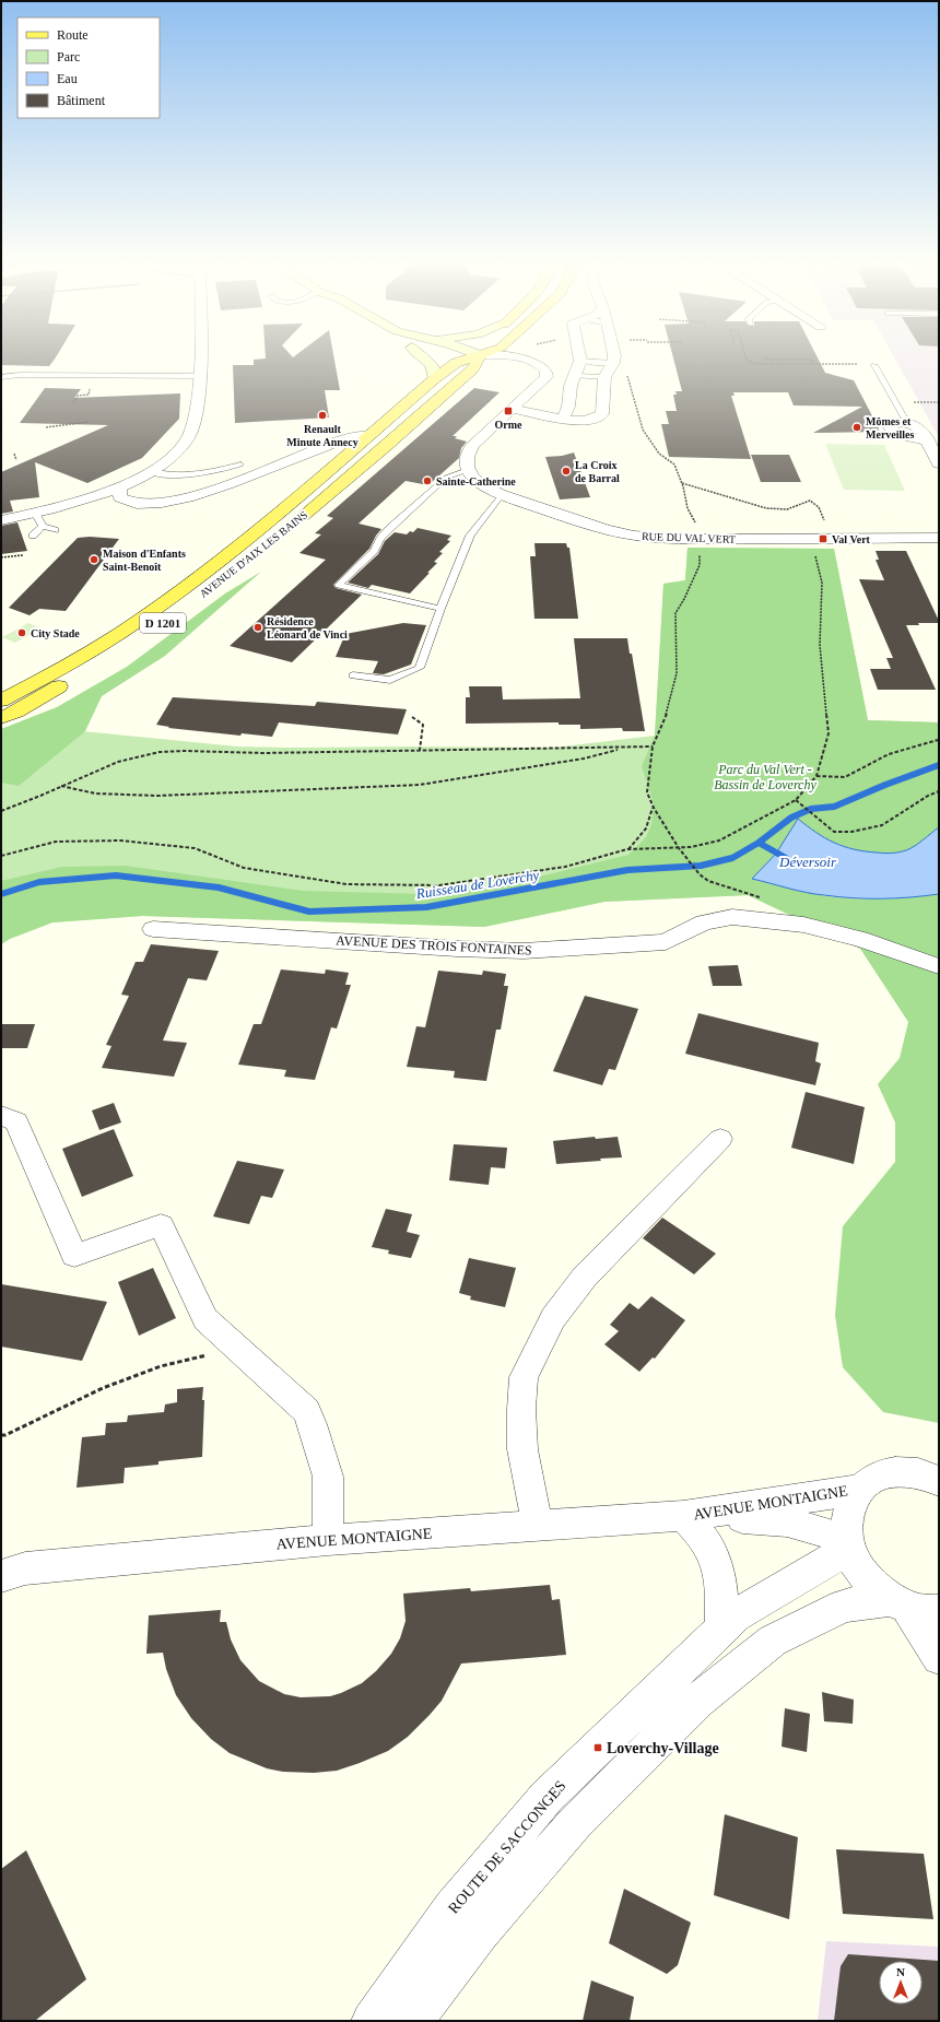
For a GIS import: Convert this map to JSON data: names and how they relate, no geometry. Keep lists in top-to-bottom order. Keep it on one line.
{"streets":{"main road":["AVENUE D'AIX LES BAINS","D 1201"],"street":["RUE DU VAL VERT","AVENUE DES TROIS FONTAINES","AVENUE MONTAIGNE","ROUTE DE SACCONGES"]},"crossings":[["AVENUE MONTAIGNE","ROUTE DE SACCONGES"]],"water":["Déversoir","Ruisseau de Loverchy"],"parks":["Parc du Val Vert - Bassin de Loverchy"],"places":{"transit":["Orme","Val Vert","Loverchy-Village"],"other":["Renault Minute Annecy","Mômes et Merveilles","La Croix de Barral","Sainte-Catherine","Maison d'Enfants Saint-Benoît","Résidence Léonard de Vinci","City Stade"]},"legend":["Route","Parc","Eau","Bâtiment"],"north":"top"}
